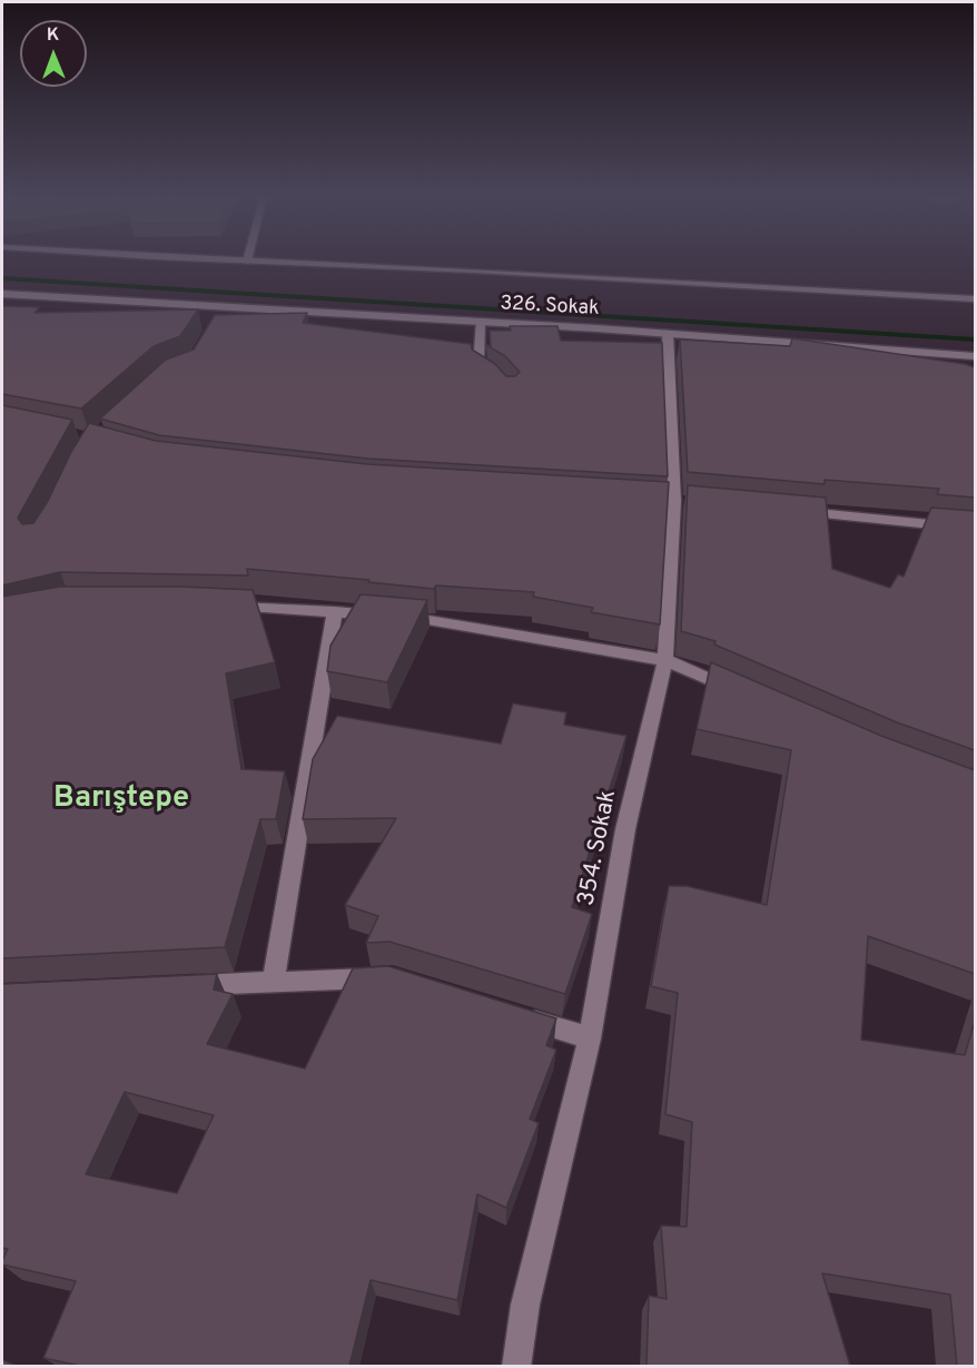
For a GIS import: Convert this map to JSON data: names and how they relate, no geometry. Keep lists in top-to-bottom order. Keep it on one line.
{"streets":{"street":["326. Sokak","354. Sokak"]},"crossings":[["326. Sokak","354. Sokak"]],"districts":["Barıştepe"],"north":"top"}
